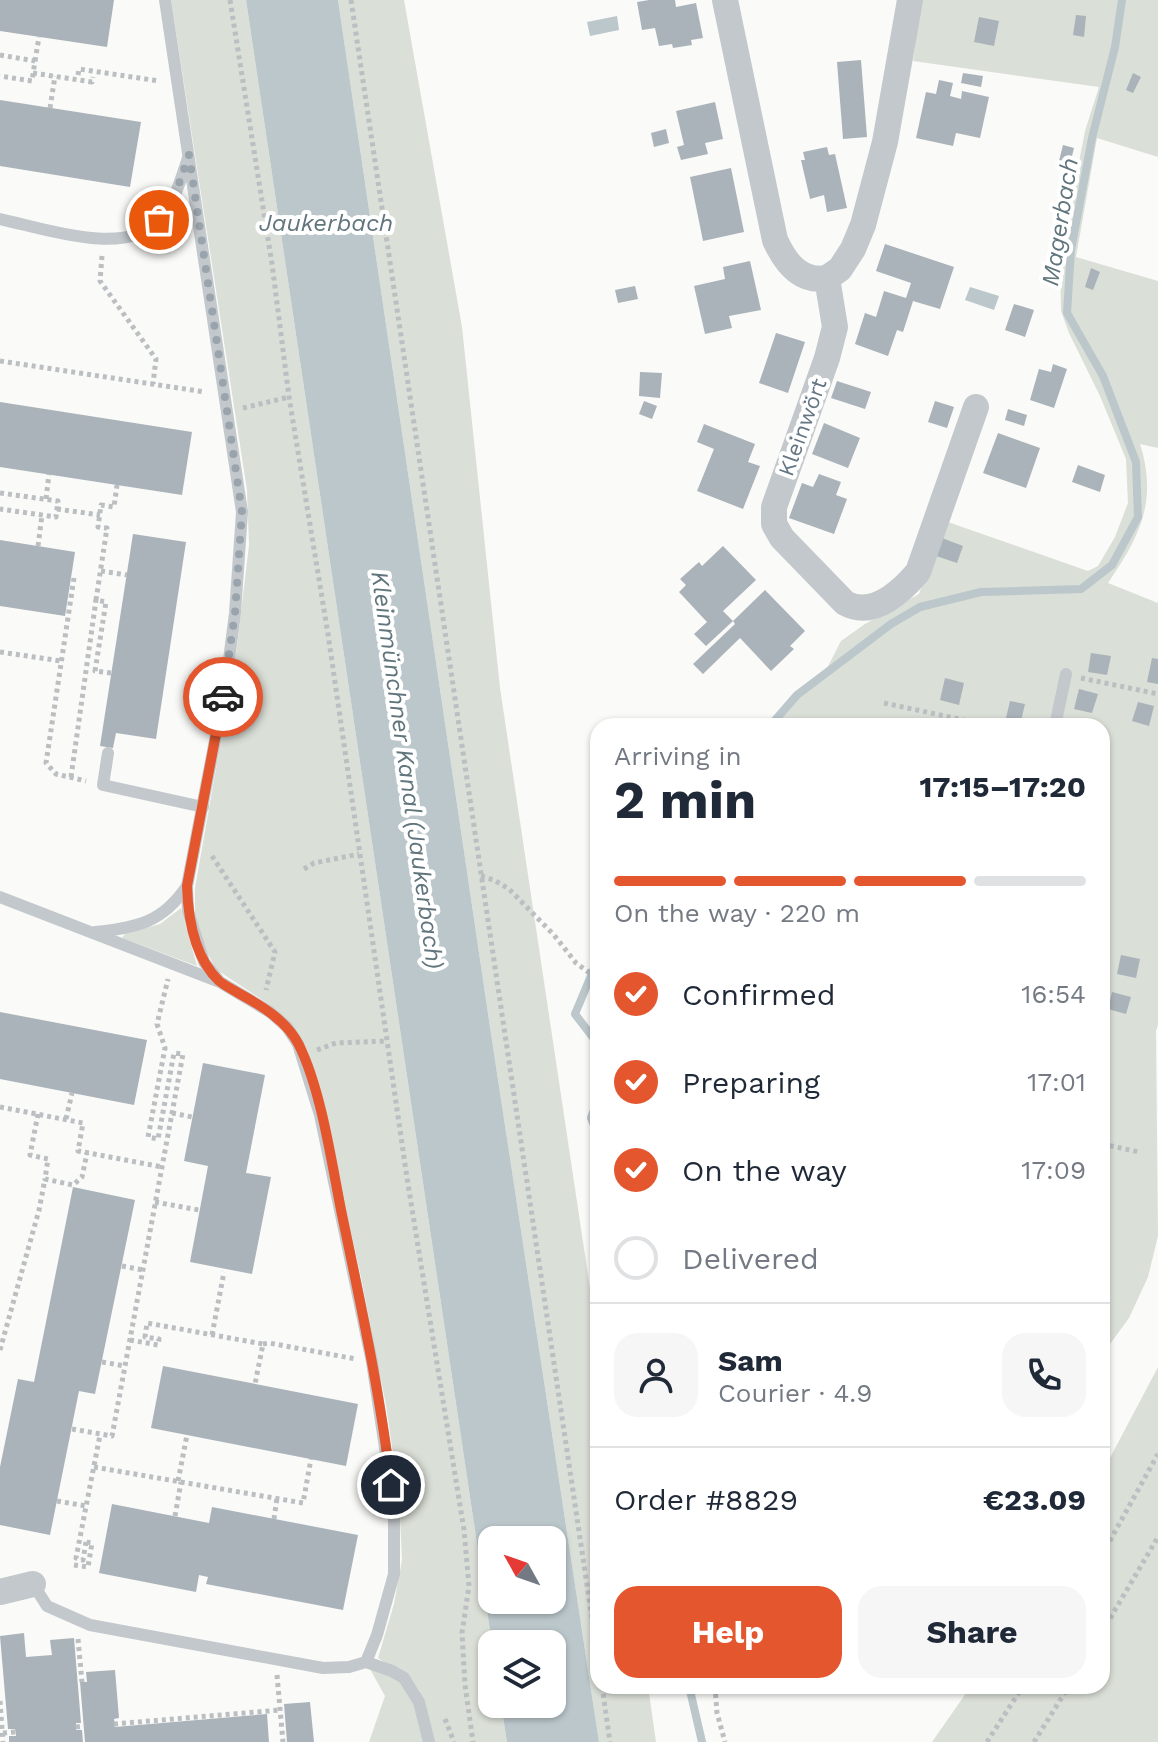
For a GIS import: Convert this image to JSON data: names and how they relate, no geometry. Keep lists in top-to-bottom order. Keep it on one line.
{"streets":{"street":["Kleinwört"]},"water":["Magerbach","Jaukerbach","Kleinmünchner Kanal (Jaukerbach)"],"north":"top left","page":{"heading":["2 min","Arriving in","17:15–17:20"],"panel":["Sam","Courier · 4.9","Order #8829","€23.09"],"bar":"On the way · 220 m","list":[["Confirmed","16:54"],["Preparing","17:01"],["On the way","17:09"],"Delivered"],"buttons":["Help","Share"]}}
